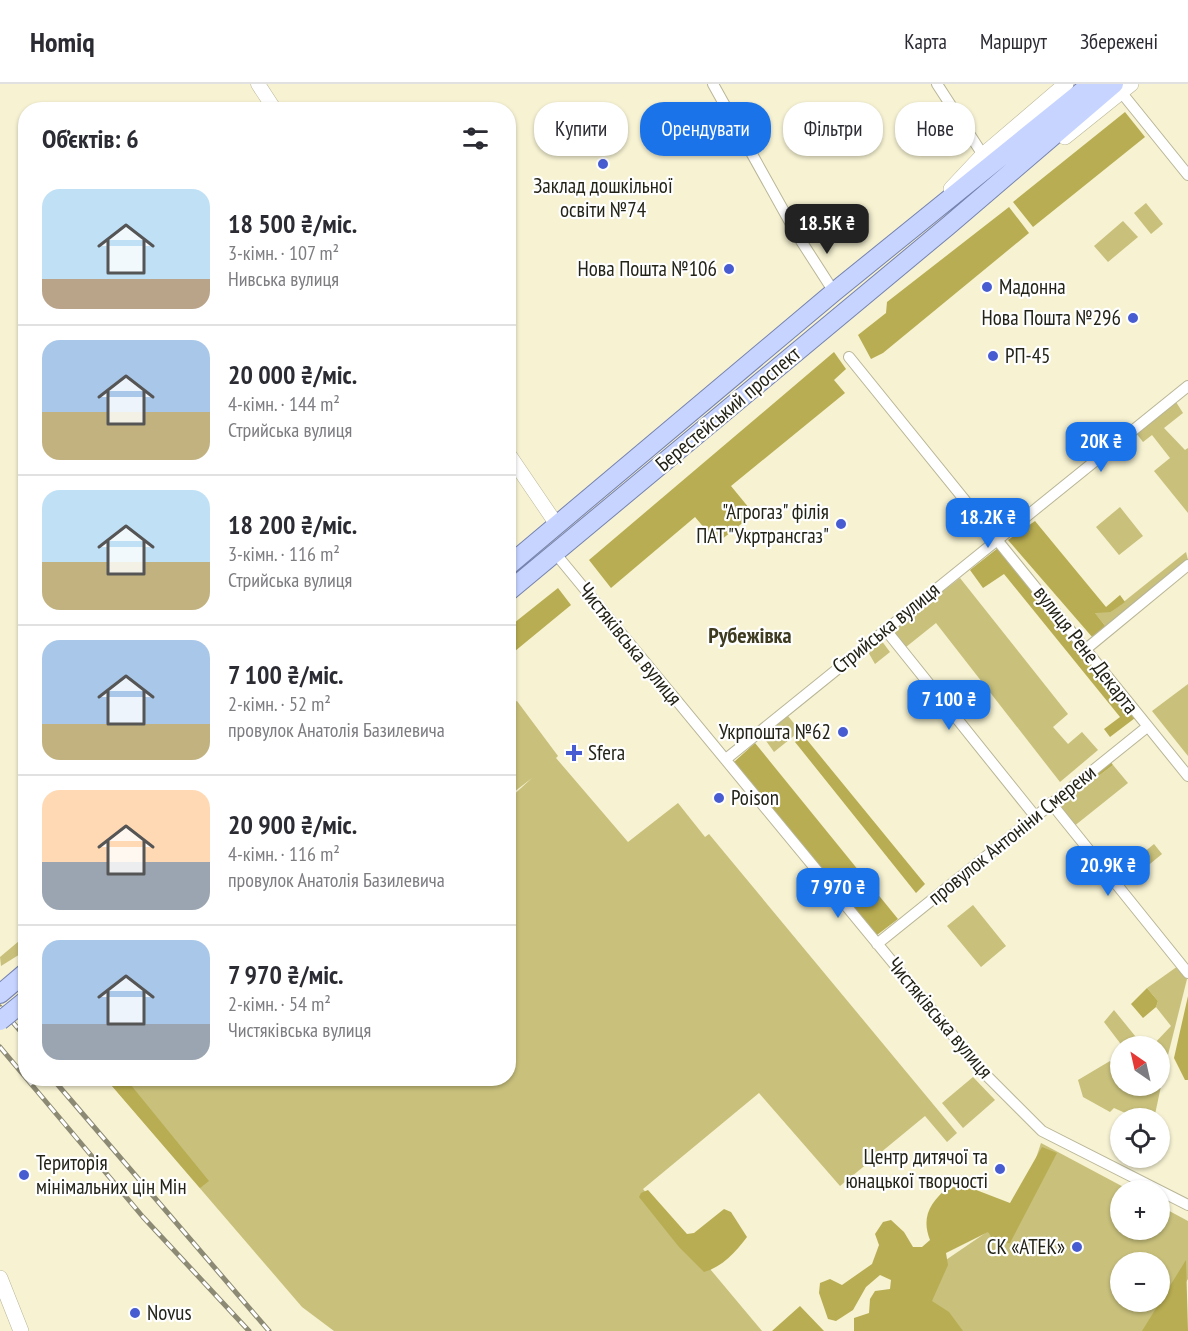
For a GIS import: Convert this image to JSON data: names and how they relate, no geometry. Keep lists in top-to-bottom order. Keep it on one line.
{"streets":{"main road":["Берестейський проспект"],"street":["Стрийська вулиця","Чистяківська вулиця","вулиця Рене Декарта","провулок Антоніни Смереки"]},"crossings":[["Берестейський проспект","Чистяківська вулиця"],["Стрийська вулиця","Чистяківська вулиця"],["Стрийська вулиця","вулиця Рене Декарта"],["Чистяківська вулиця","провулок Антоніни Смереки"],["вулиця Рене Декарта","провулок Антоніни Смереки"]],"districts":["Рубежівка"],"places":{"other":["Заклад дошкільної освіти №74","Нова Пошта №106","Мадонна","Нова Пошта №296","РП-45","\"Агрогаз\" філія ПАТ \"Укртрансгаз\"","Укрпошта №62","Poison","Центр дитячої та юнацької творчості","Територія мінімальних цін Мін","СК «АТЕК»","Novus"],"health":["Sfera"]},"north":"top left","page":{"header":"Homiq","nav":["Карта","Маршрут","Збережені"],"chip":["Купити","Орендувати","Фільтри","Нове"],"heading":"Об’єктів: 6","list":[{"name":"18 500 ₴/міс.","note":"3-кімн. · 107 m² · Нивська вулиця"},{"name":"20 000 ₴/міс.","note":"4-кімн. · 144 m² · Стрийська вулиця"},{"name":"18 200 ₴/міс.","note":"3-кімн. · 116 m² · Стрийська вулиця"},{"name":"7 100 ₴/міс.","note":"2-кімн. · 52 m² · провулок Анатолія Базилевича"},{"name":"20 900 ₴/міс.","note":"4-кімн. · 116 m² · провулок Анатолія Базилевича"},{"name":"7 970 ₴/міс.","note":"2-кімн. · 54 m² · Чистяківська вулиця"}],"price":["18.5K ₴","20K ₴","18.2K ₴","7 100 ₴","20.9K ₴","7 970 ₴"],"map_buttons":["+","−"]}}
